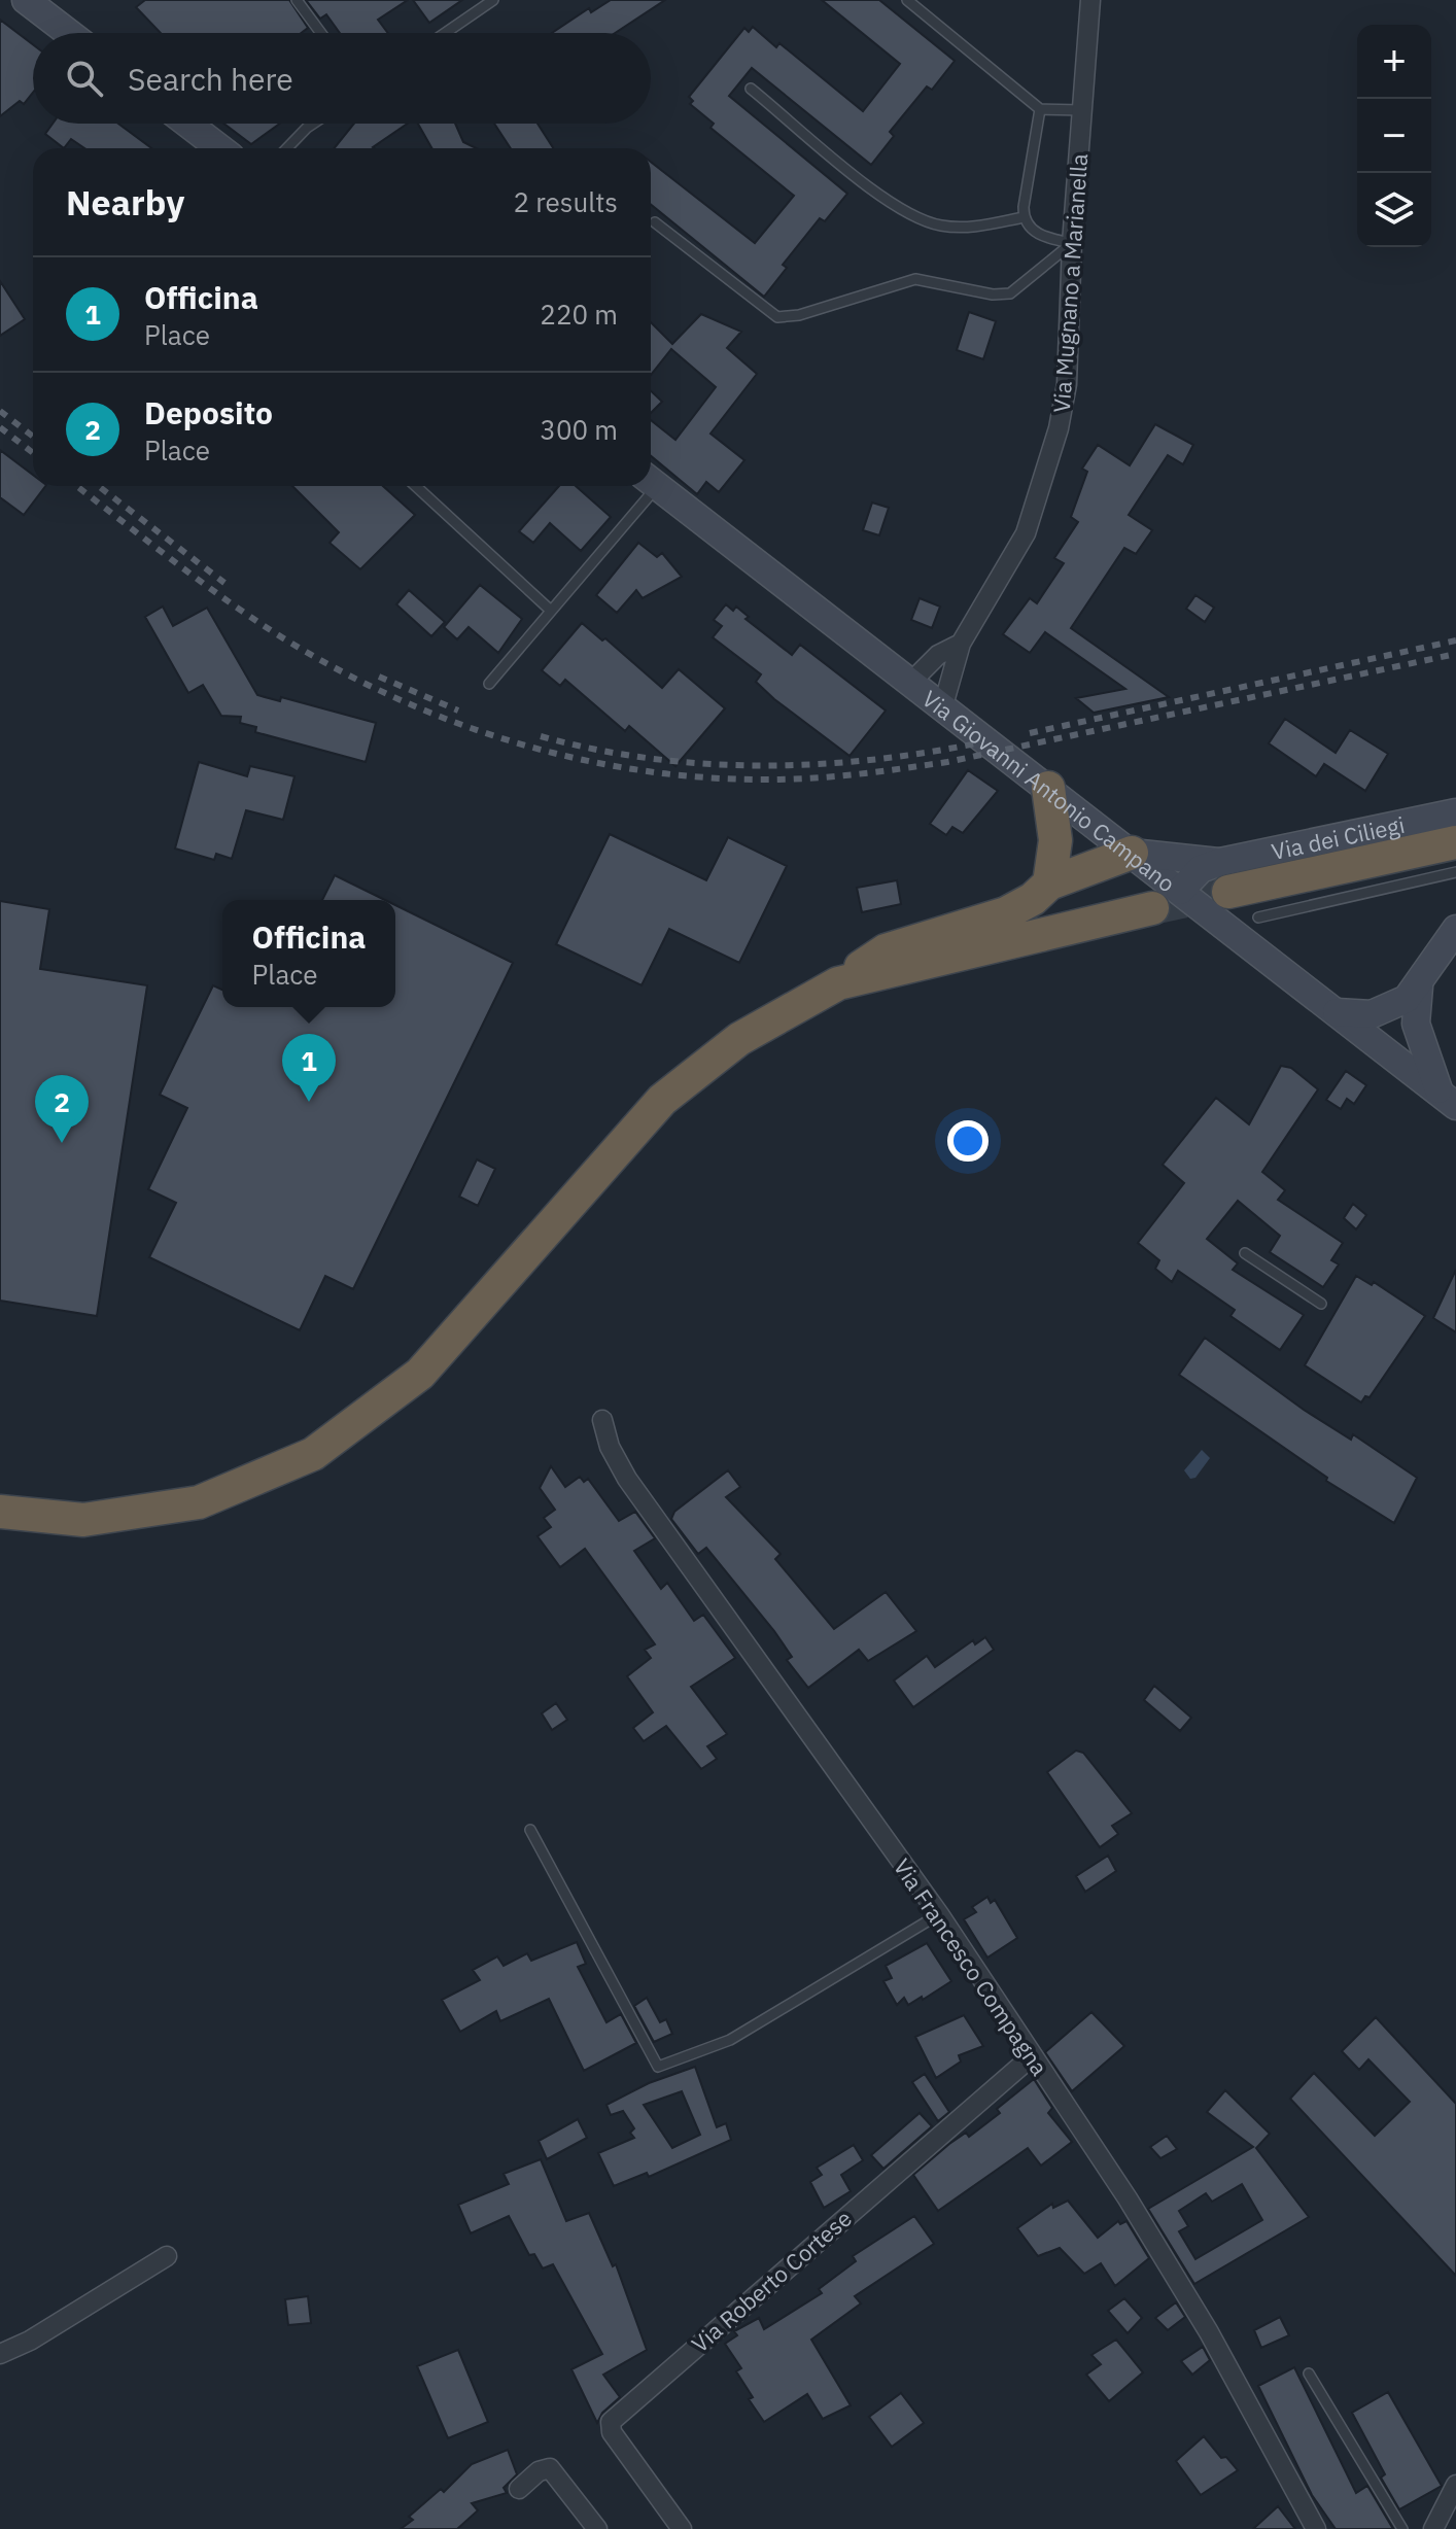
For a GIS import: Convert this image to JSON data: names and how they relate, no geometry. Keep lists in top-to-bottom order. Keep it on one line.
{"streets":{"main road":["Via Giovanni Antonio Campano","Via dei Ciliegi"],"street":["Via Mugnano a Marianella","Via Francesco Compagna","Via Roberto Cortese"]},"crossings":[["Via Mugnano a Marianella","Via Giovanni Antonio Campano"],["Via Giovanni Antonio Campano","Via dei Ciliegi"],["Via Francesco Compagna","Via Roberto Cortese"]],"page":{"map_buttons":["+","−"],"search":"Search here","heading":["Nearby","2 results"],"list":[{"mark":"1","name":"Officina","note":"Place","value":"220 m"},{"mark":"2","name":"Deposito","note":"Place","value":"300 m"}],"popup":["Officina","Place"],"pins":["1","2"]}}
